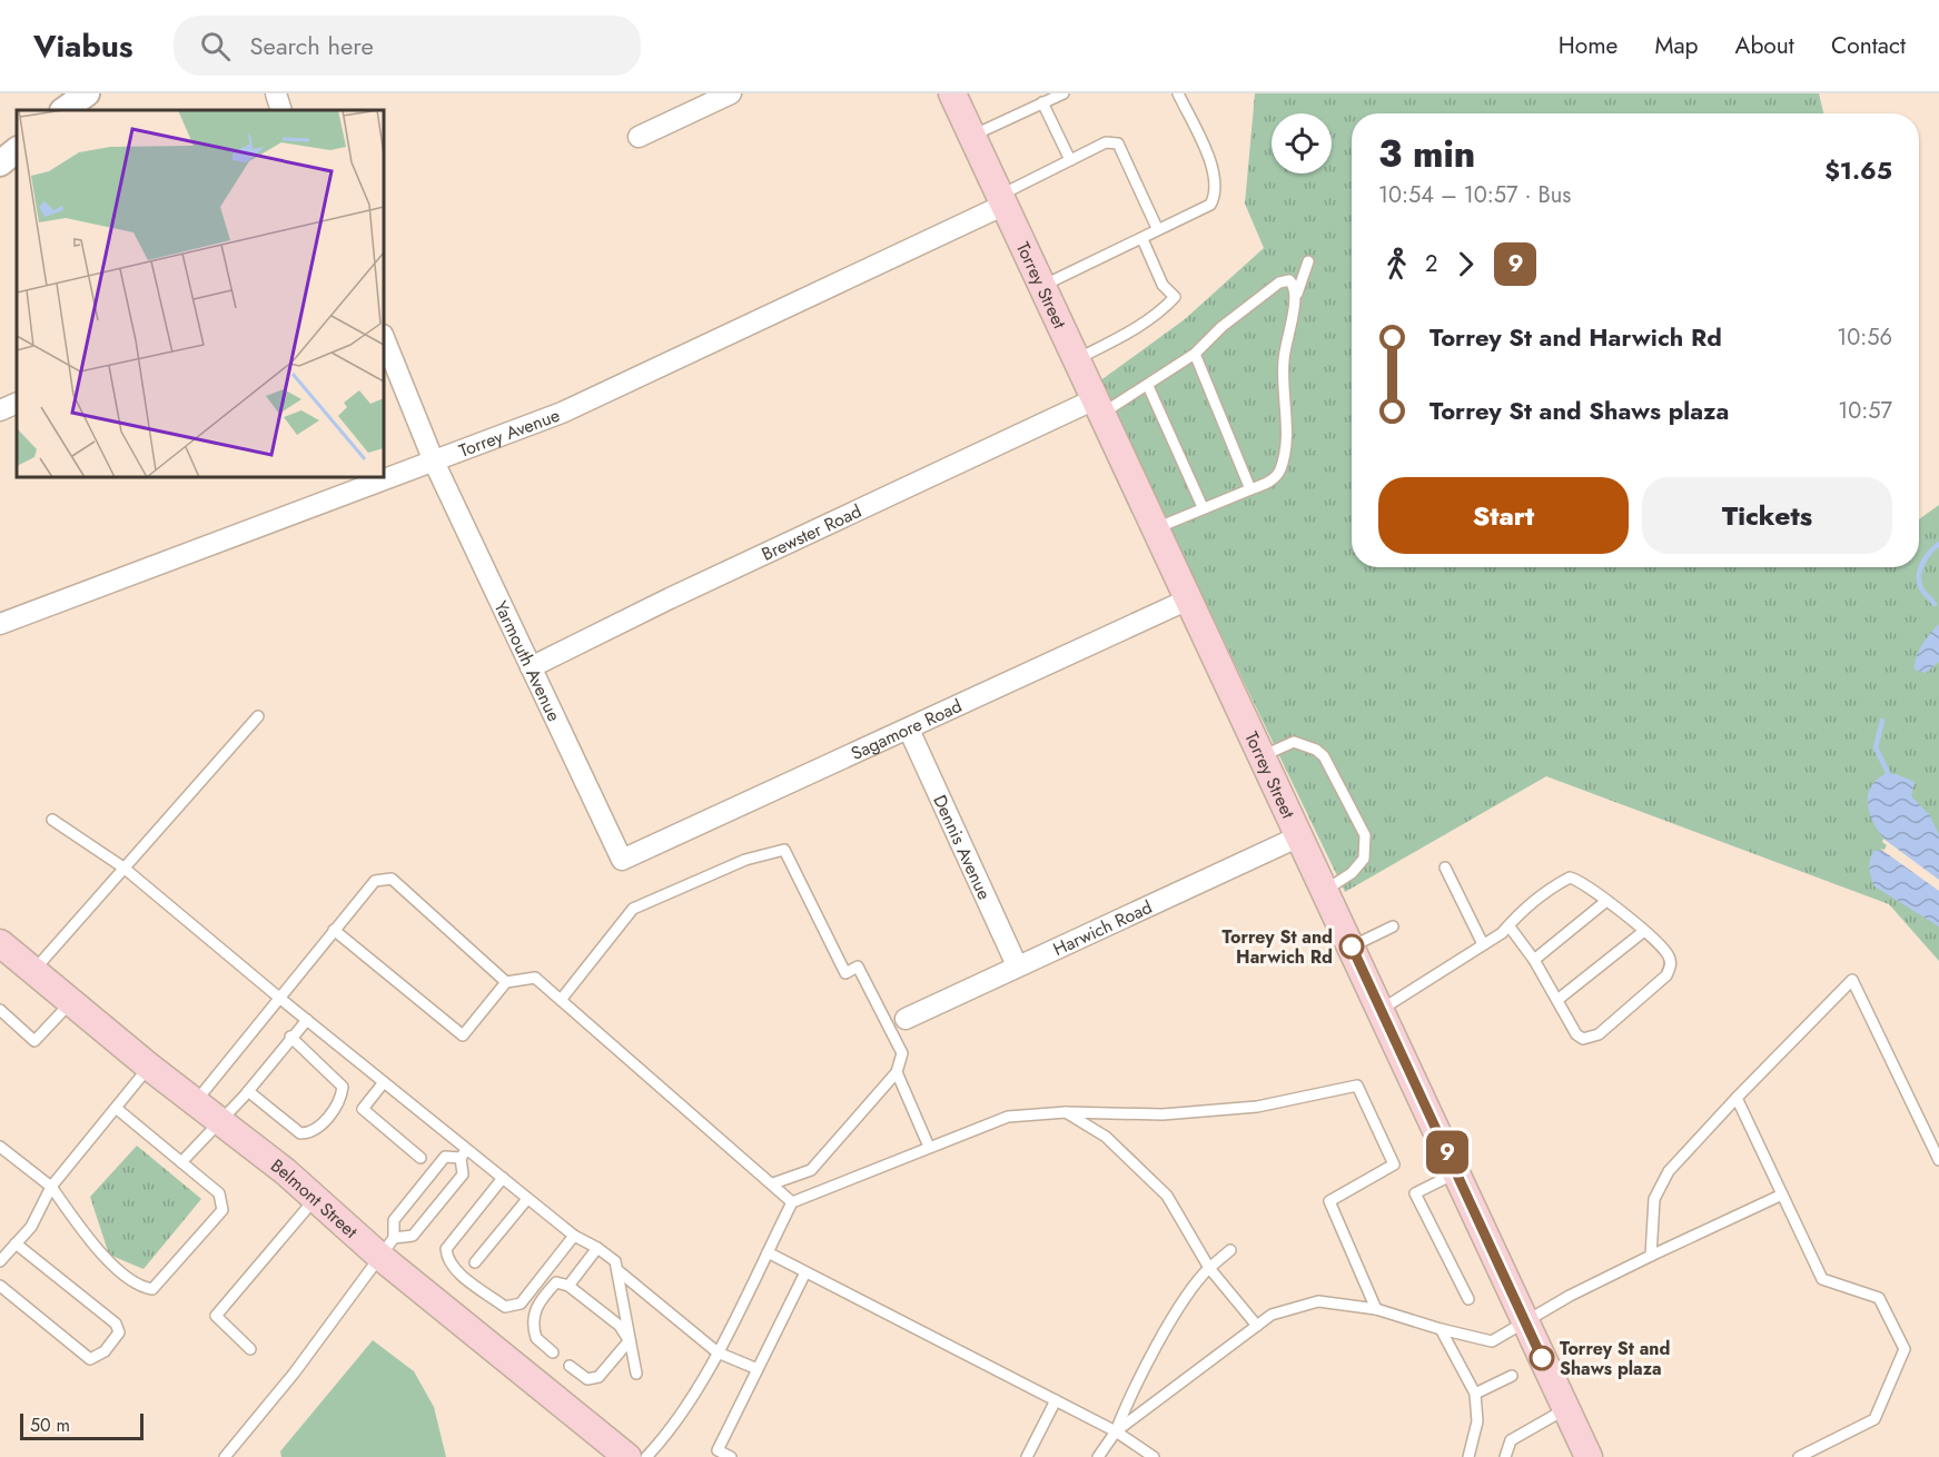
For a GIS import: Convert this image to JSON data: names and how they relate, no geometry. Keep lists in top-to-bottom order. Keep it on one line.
{"streets":{"main road":["Torrey Street","Belmont Street"],"street":["Torrey Avenue","Brewster Road","Yarmouth Avenue","Sagamore Road","Dennis Avenue","Harwich Road"]},"crossings":[["Torrey Street","Torrey Avenue"],["Torrey Street","Brewster Road"],["Torrey Street","Sagamore Road"],["Torrey Street","Harwich Road"],["Torrey Avenue","Yarmouth Avenue"],["Brewster Road","Yarmouth Avenue"],["Yarmouth Avenue","Sagamore Road"],["Sagamore Road","Dennis Avenue"],["Dennis Avenue","Harwich Road"]],"places":["Torrey St and Harwich Rd","Torrey St and Shaws plaza"],"lines":["bus line 9"],"scale_bar":"50 m","page":{"header":"Viabus","search":"Search here","nav":["Home","Map","About","Contact"],"on_map":"9","heading":["3 min","10:54 – 10:57 · Bus","$1.65"],"legs":["2","9"],"list":[{"name":"Torrey St and Harwich Rd","value":"10:56"},{"name":"Torrey St and Shaws plaza","value":"10:57"}],"buttons":["Start","Tickets"],"scale":"50 m"}}
